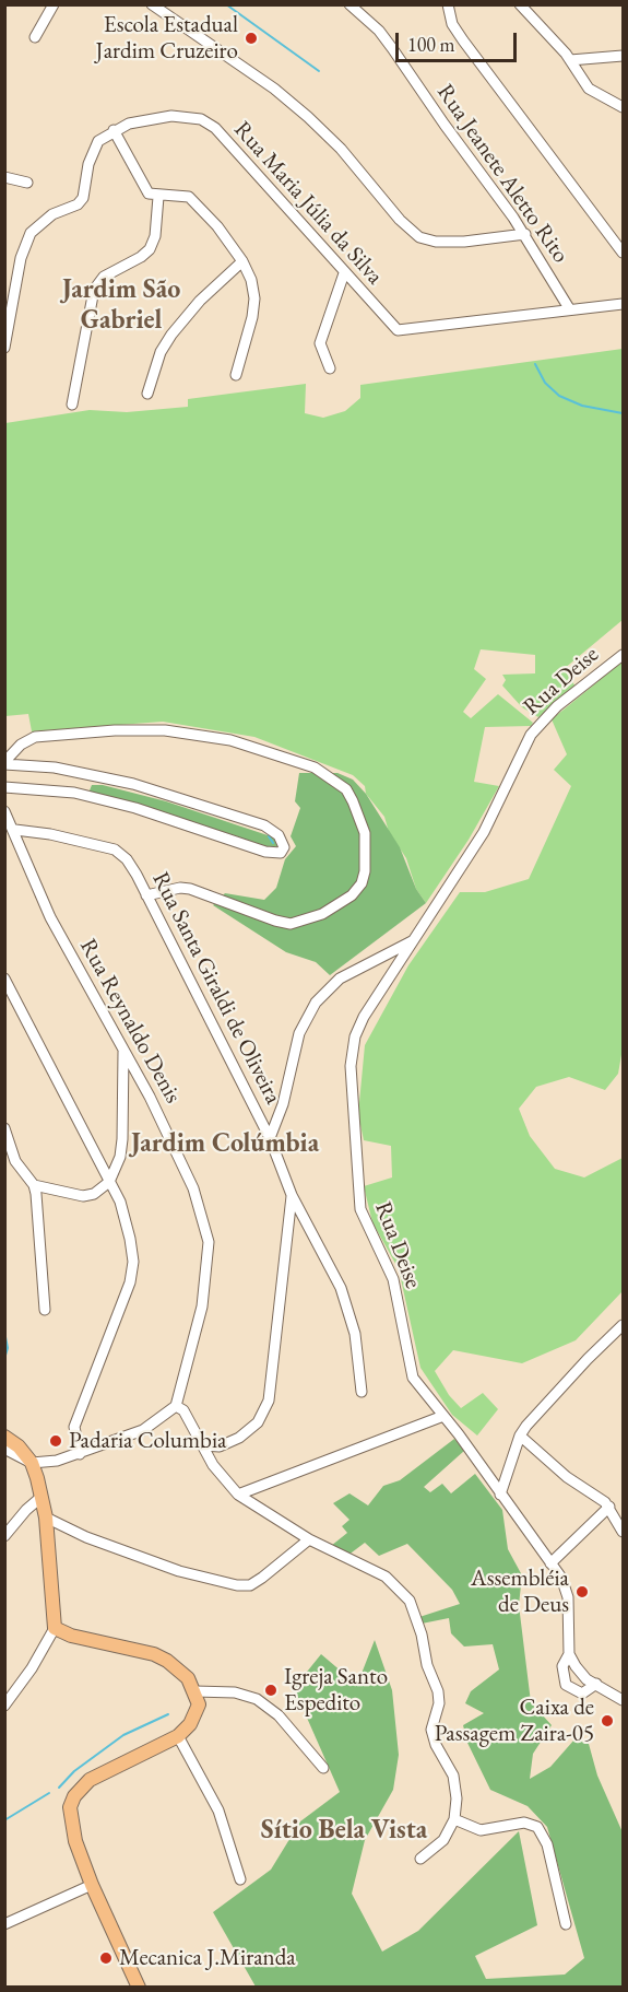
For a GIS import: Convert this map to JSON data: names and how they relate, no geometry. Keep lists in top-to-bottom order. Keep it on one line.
{"streets":{"street":["Rua Jeanete Aletto Rito","Rua Maria Júlia da Silva","Rua Deise","Rua Santa Giraldi de Oliveira","Rua Reynaldo Denis"]},"crossings":[["Rua Jeanete Aletto Rito","Rua Maria Júlia da Silva"],["Rua Santa Giraldi de Oliveira","Rua Reynaldo Denis"]],"districts":["Jardim São Gabriel","Jardim Colúmbia","Sítio Bela Vista"],"places":["Escola Estadual Jardim Cruzeiro","Padaria Columbia","Assembléia de Deus","Igreja Santo Espedito","Caixa de Passagem Zaira-05","Mecanica J.Miranda"],"scale_bar":"100 m"}
